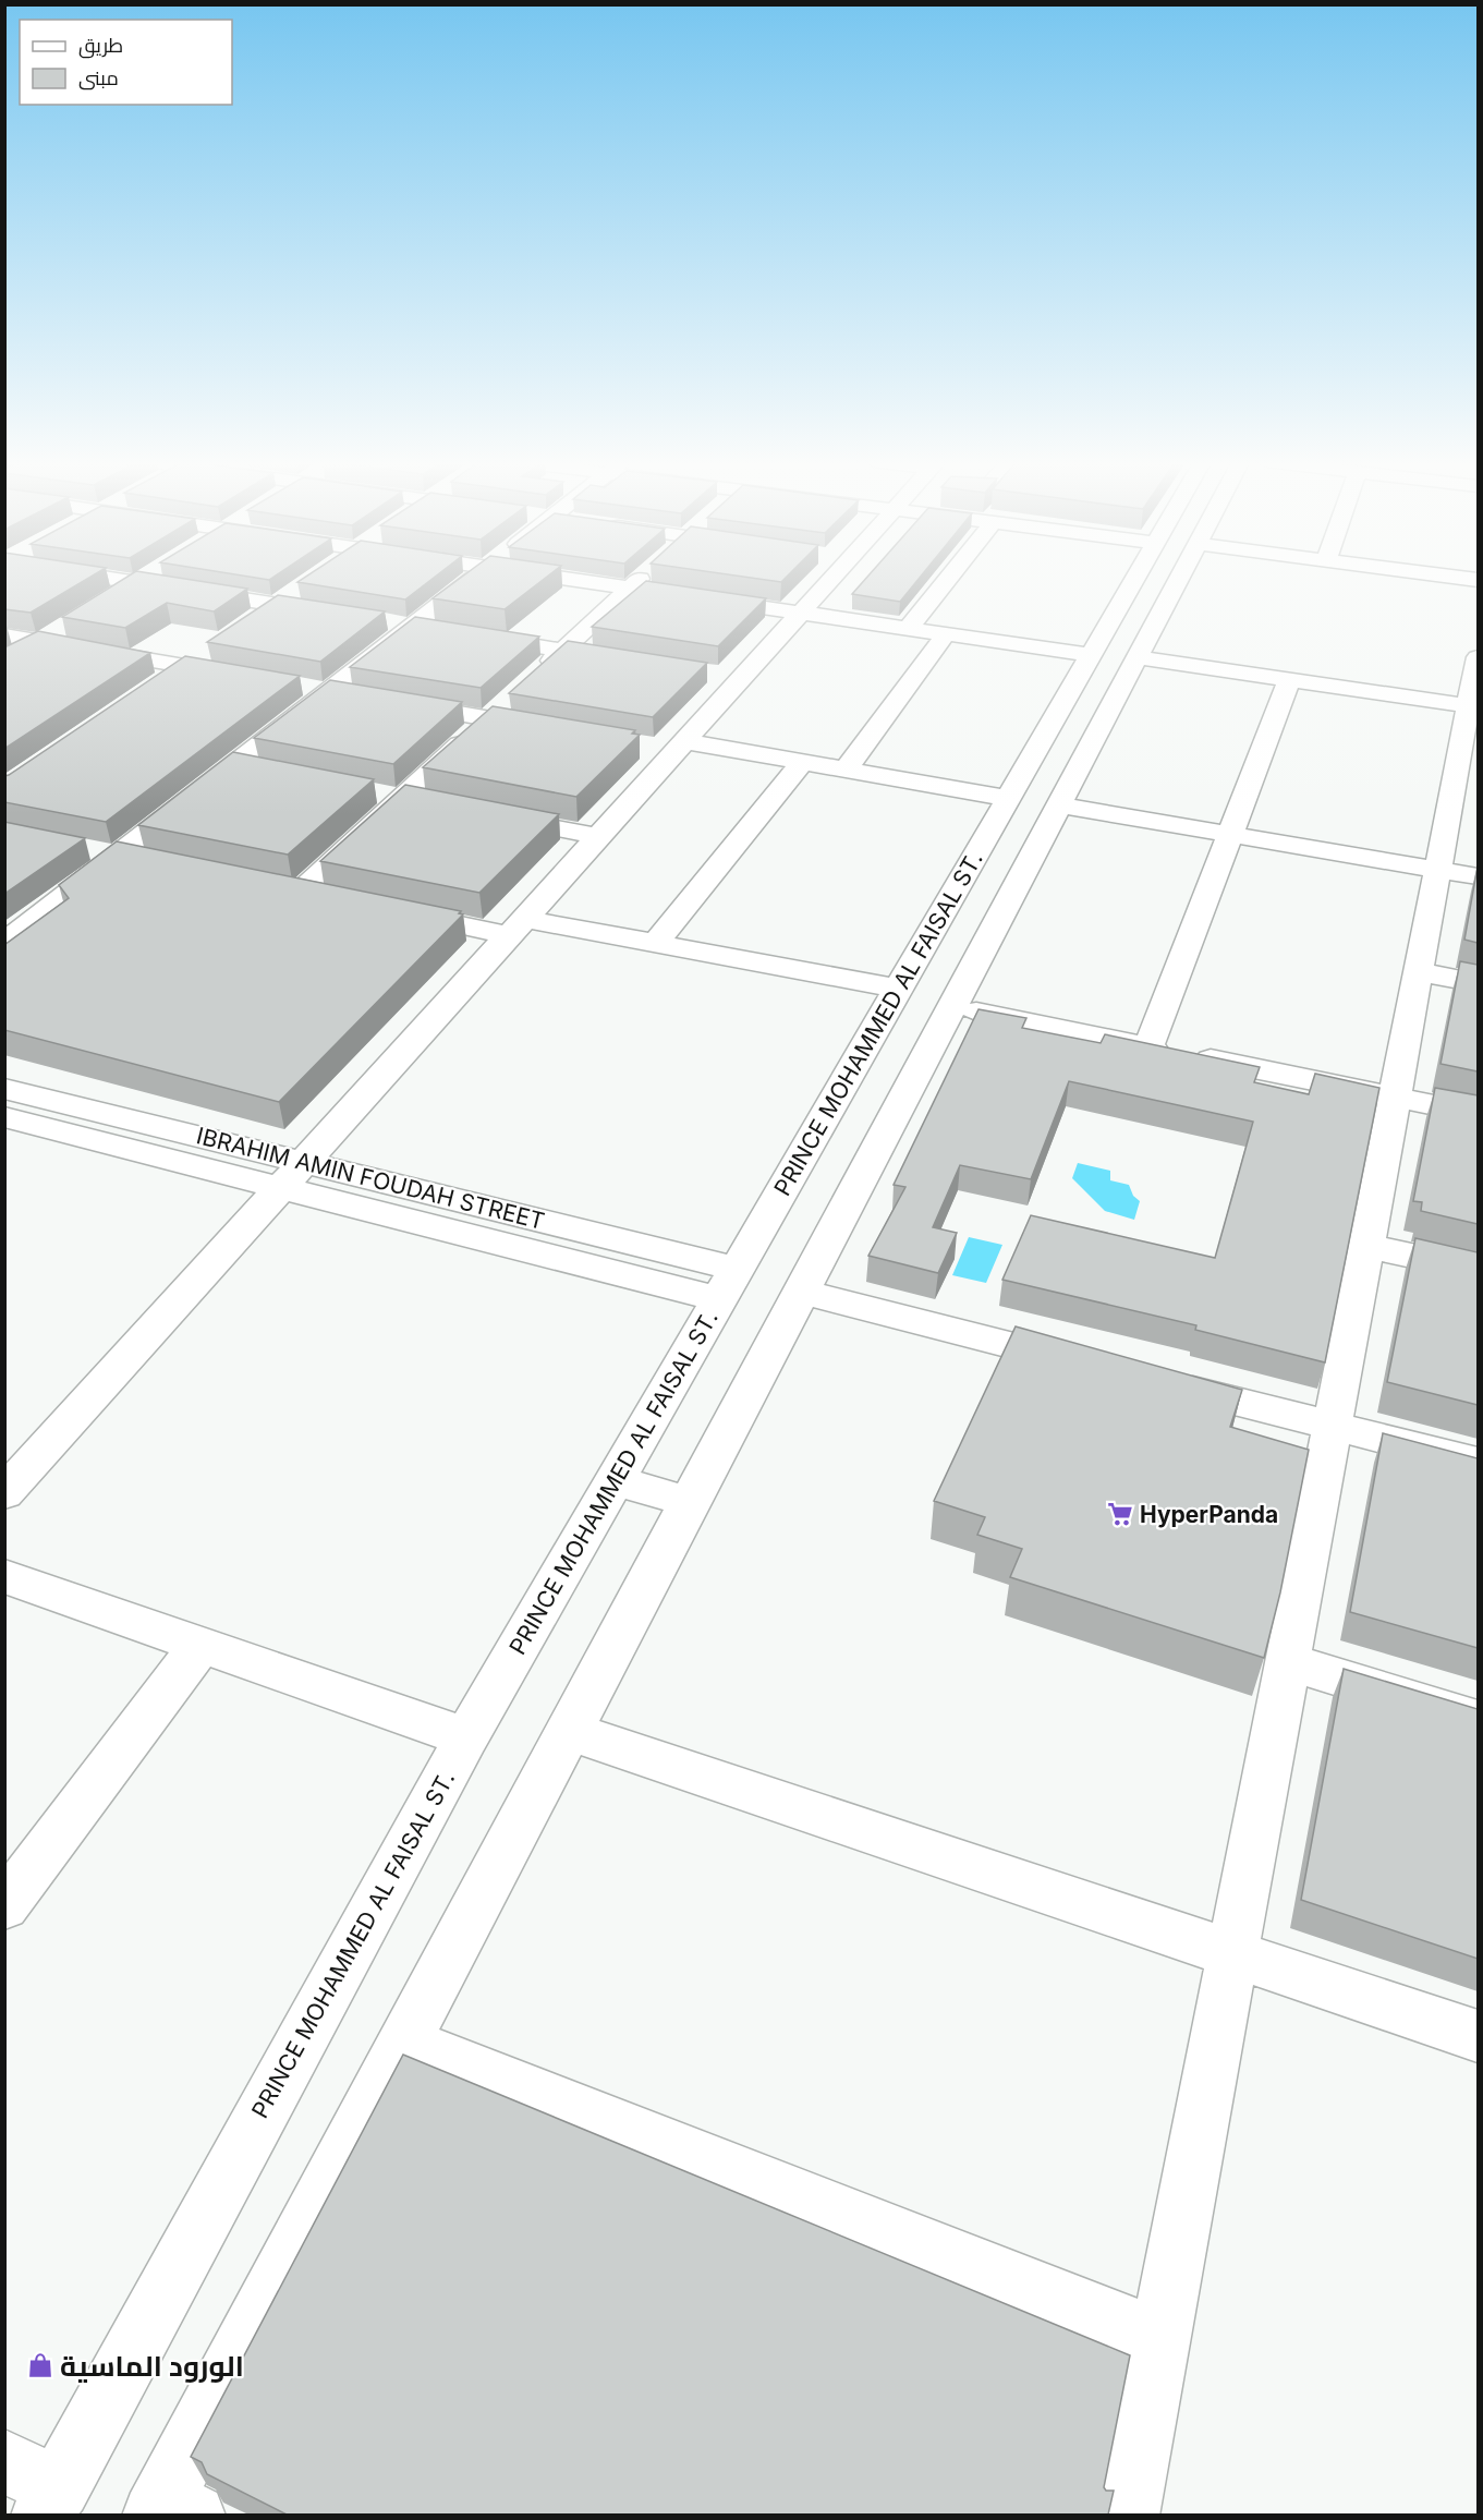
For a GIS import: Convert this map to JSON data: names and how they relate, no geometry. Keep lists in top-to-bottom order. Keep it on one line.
{"streets":{"street":["PRINCE MOHAMMED AL FAISAL ST.","IBRAHIM AMIN FOUDAH STREET"]},"crossings":[["PRINCE MOHAMMED AL FAISAL ST.","IBRAHIM AMIN FOUDAH STREET"]],"places":{"supermarket":["HyperPanda"],"shop":["الورود الماسية"]},"legend":["طريق","مبنى"]}
